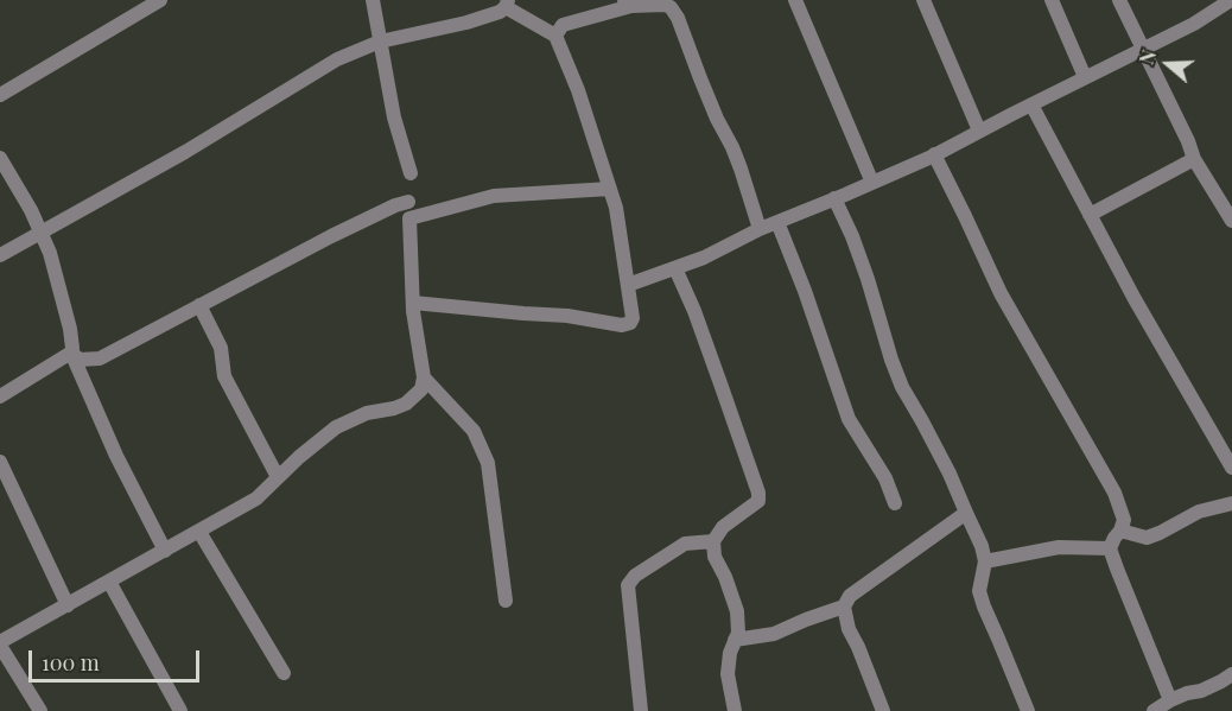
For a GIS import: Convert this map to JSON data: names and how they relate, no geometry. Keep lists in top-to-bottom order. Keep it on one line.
{"scale_bar":"100 m","north":"left"}
